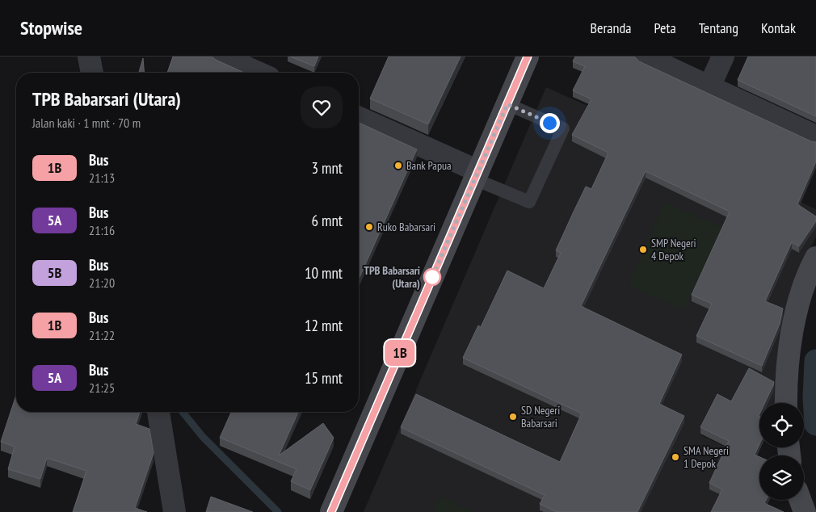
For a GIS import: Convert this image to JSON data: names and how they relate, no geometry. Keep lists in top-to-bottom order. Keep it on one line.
{"places":["Bank Papua","Ruko Babarsari","SMP Negeri 4 Depok","TPB Babarsari (Utara)","SD Negeri Babarsari","SMA Negeri 1 Depok"],"lines":["bus line 1B"],"page":{"header":"Stopwise","nav":["Beranda","Peta","Tentang","Kontak"],"on_map":"1B","heading":["TPB Babarsari (Utara)","Jalan kaki · 1 mnt · 70 m"],"list":[{"mark":"1B","name":"Bus","note":"21:13","value":"3 mnt"},{"mark":"5A","name":"Bus","note":"21:16","value":"6 mnt"},{"mark":"5B","name":"Bus","note":"21:20","value":"10 mnt"},{"mark":"1B","name":"Bus","note":"21:22","value":"12 mnt"},{"mark":"5A","name":"Bus","note":"21:25","value":"15 mnt"}]}}
